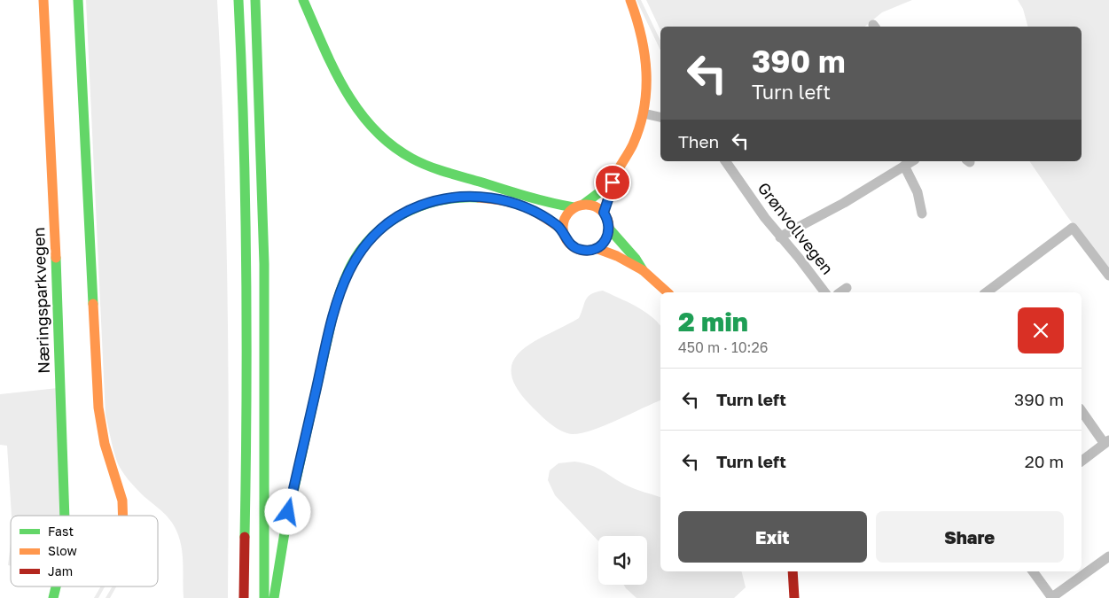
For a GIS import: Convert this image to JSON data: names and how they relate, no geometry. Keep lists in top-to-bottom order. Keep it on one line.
{"streets":{"main road":["Næringsparkvegen"],"street":["Grønvollvegen"]},"legend":["Fast","Slow","Jam"],"page":{"turn":["390 m","Turn left"],"then":"Then","heading":["2 min","450 m · 10:26"],"list":[{"name":"Turn left","value":"390 m"},{"name":"Turn left","value":"20 m"}],"buttons":["Exit","Share"]}}
